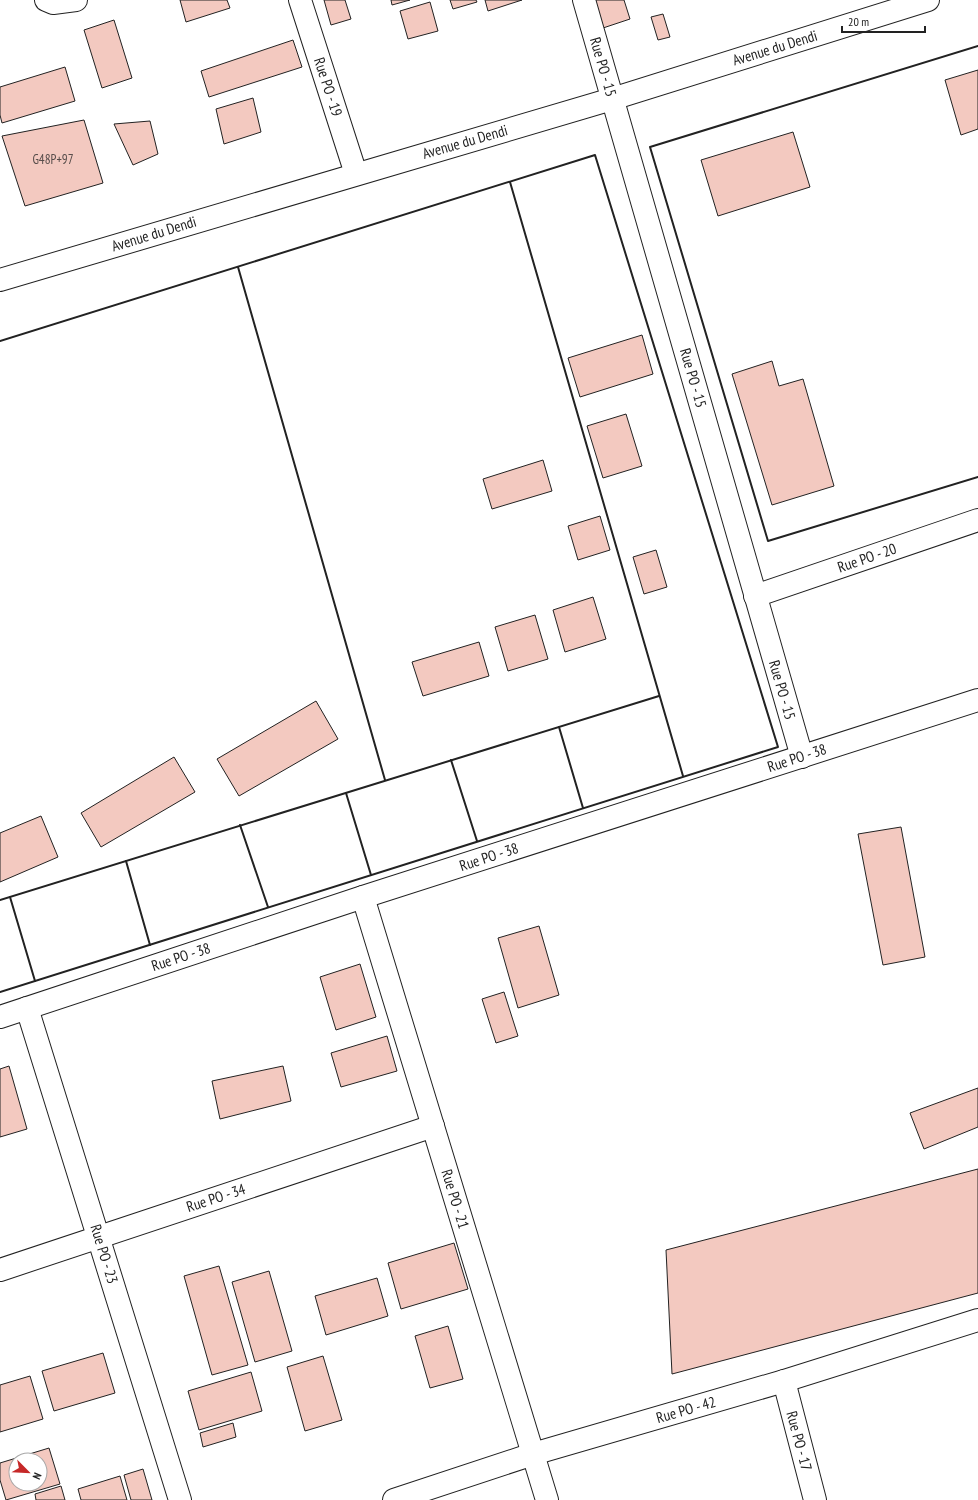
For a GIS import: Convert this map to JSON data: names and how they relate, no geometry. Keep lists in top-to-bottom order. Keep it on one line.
{"streets":{"street":["Avenue du Dendi","Rue PO - 15","Rue PO - 19","Rue PO - 20","Rue PO - 38","Rue PO - 34","Rue PO - 21","Rue PO - 23","Rue PO - 42","Rue PO - 17"]},"crossings":[["Avenue du Dendi","Rue PO - 15"],["Avenue du Dendi","Rue PO - 19"],["Rue PO - 15","Rue PO - 20"],["Rue PO - 15","Rue PO - 38"],["Rue PO - 38","Rue PO - 21"],["Rue PO - 38","Rue PO - 23"],["Rue PO - 34","Rue PO - 21"],["Rue PO - 34","Rue PO - 23"],["Rue PO - 21","Rue PO - 42"],["Rue PO - 42","Rue PO - 17"]],"house_numbers":["G48P+97"],"scale_bar":"20 m","north":"bottom right"}
